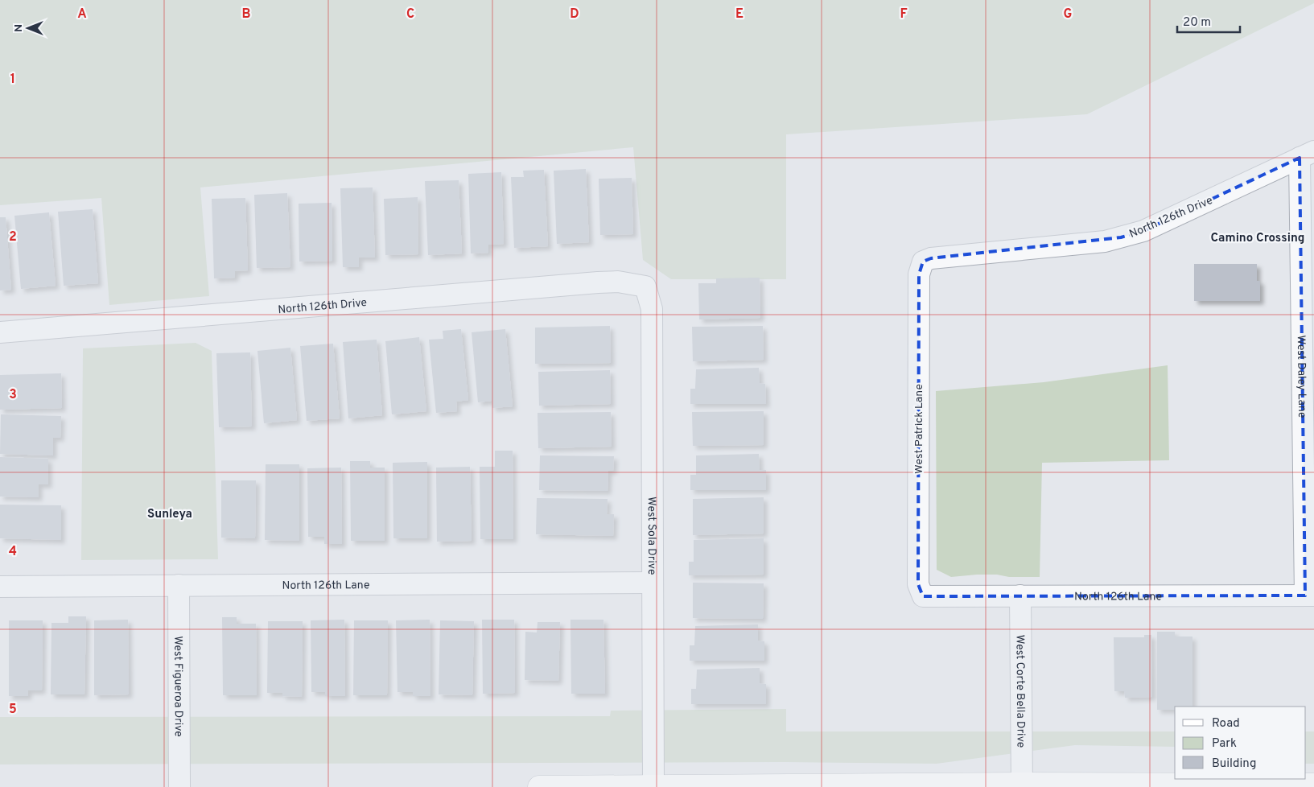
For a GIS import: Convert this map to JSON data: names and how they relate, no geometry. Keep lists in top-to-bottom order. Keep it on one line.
{"streets":{"street":["North 126th Drive","West Daley Lane","West Patrick Lane","West Sola Drive","North 126th Lane","West Figueroa Drive","West Corte Bella Drive"]},"crossings":[["North 126th Drive","West Daley Lane"],["North 126th Drive","West Patrick Lane"],["North 126th Drive","West Sola Drive"],["West Daley Lane","North 126th Lane"],["West Patrick Lane","North 126th Lane"],["West Sola Drive","North 126th Lane"],["North 126th Lane","West Figueroa Drive"],["North 126th Lane","West Corte Bella Drive"]],"districts":["Camino Crossing","Sunleya"],"legend":["Road","Park","Building"],"scale_bar":"20 m","north":"left","grid":{"columns":["A","B","C","D","E","F","G"],"rows":["1","2","3","4","5"]}}
